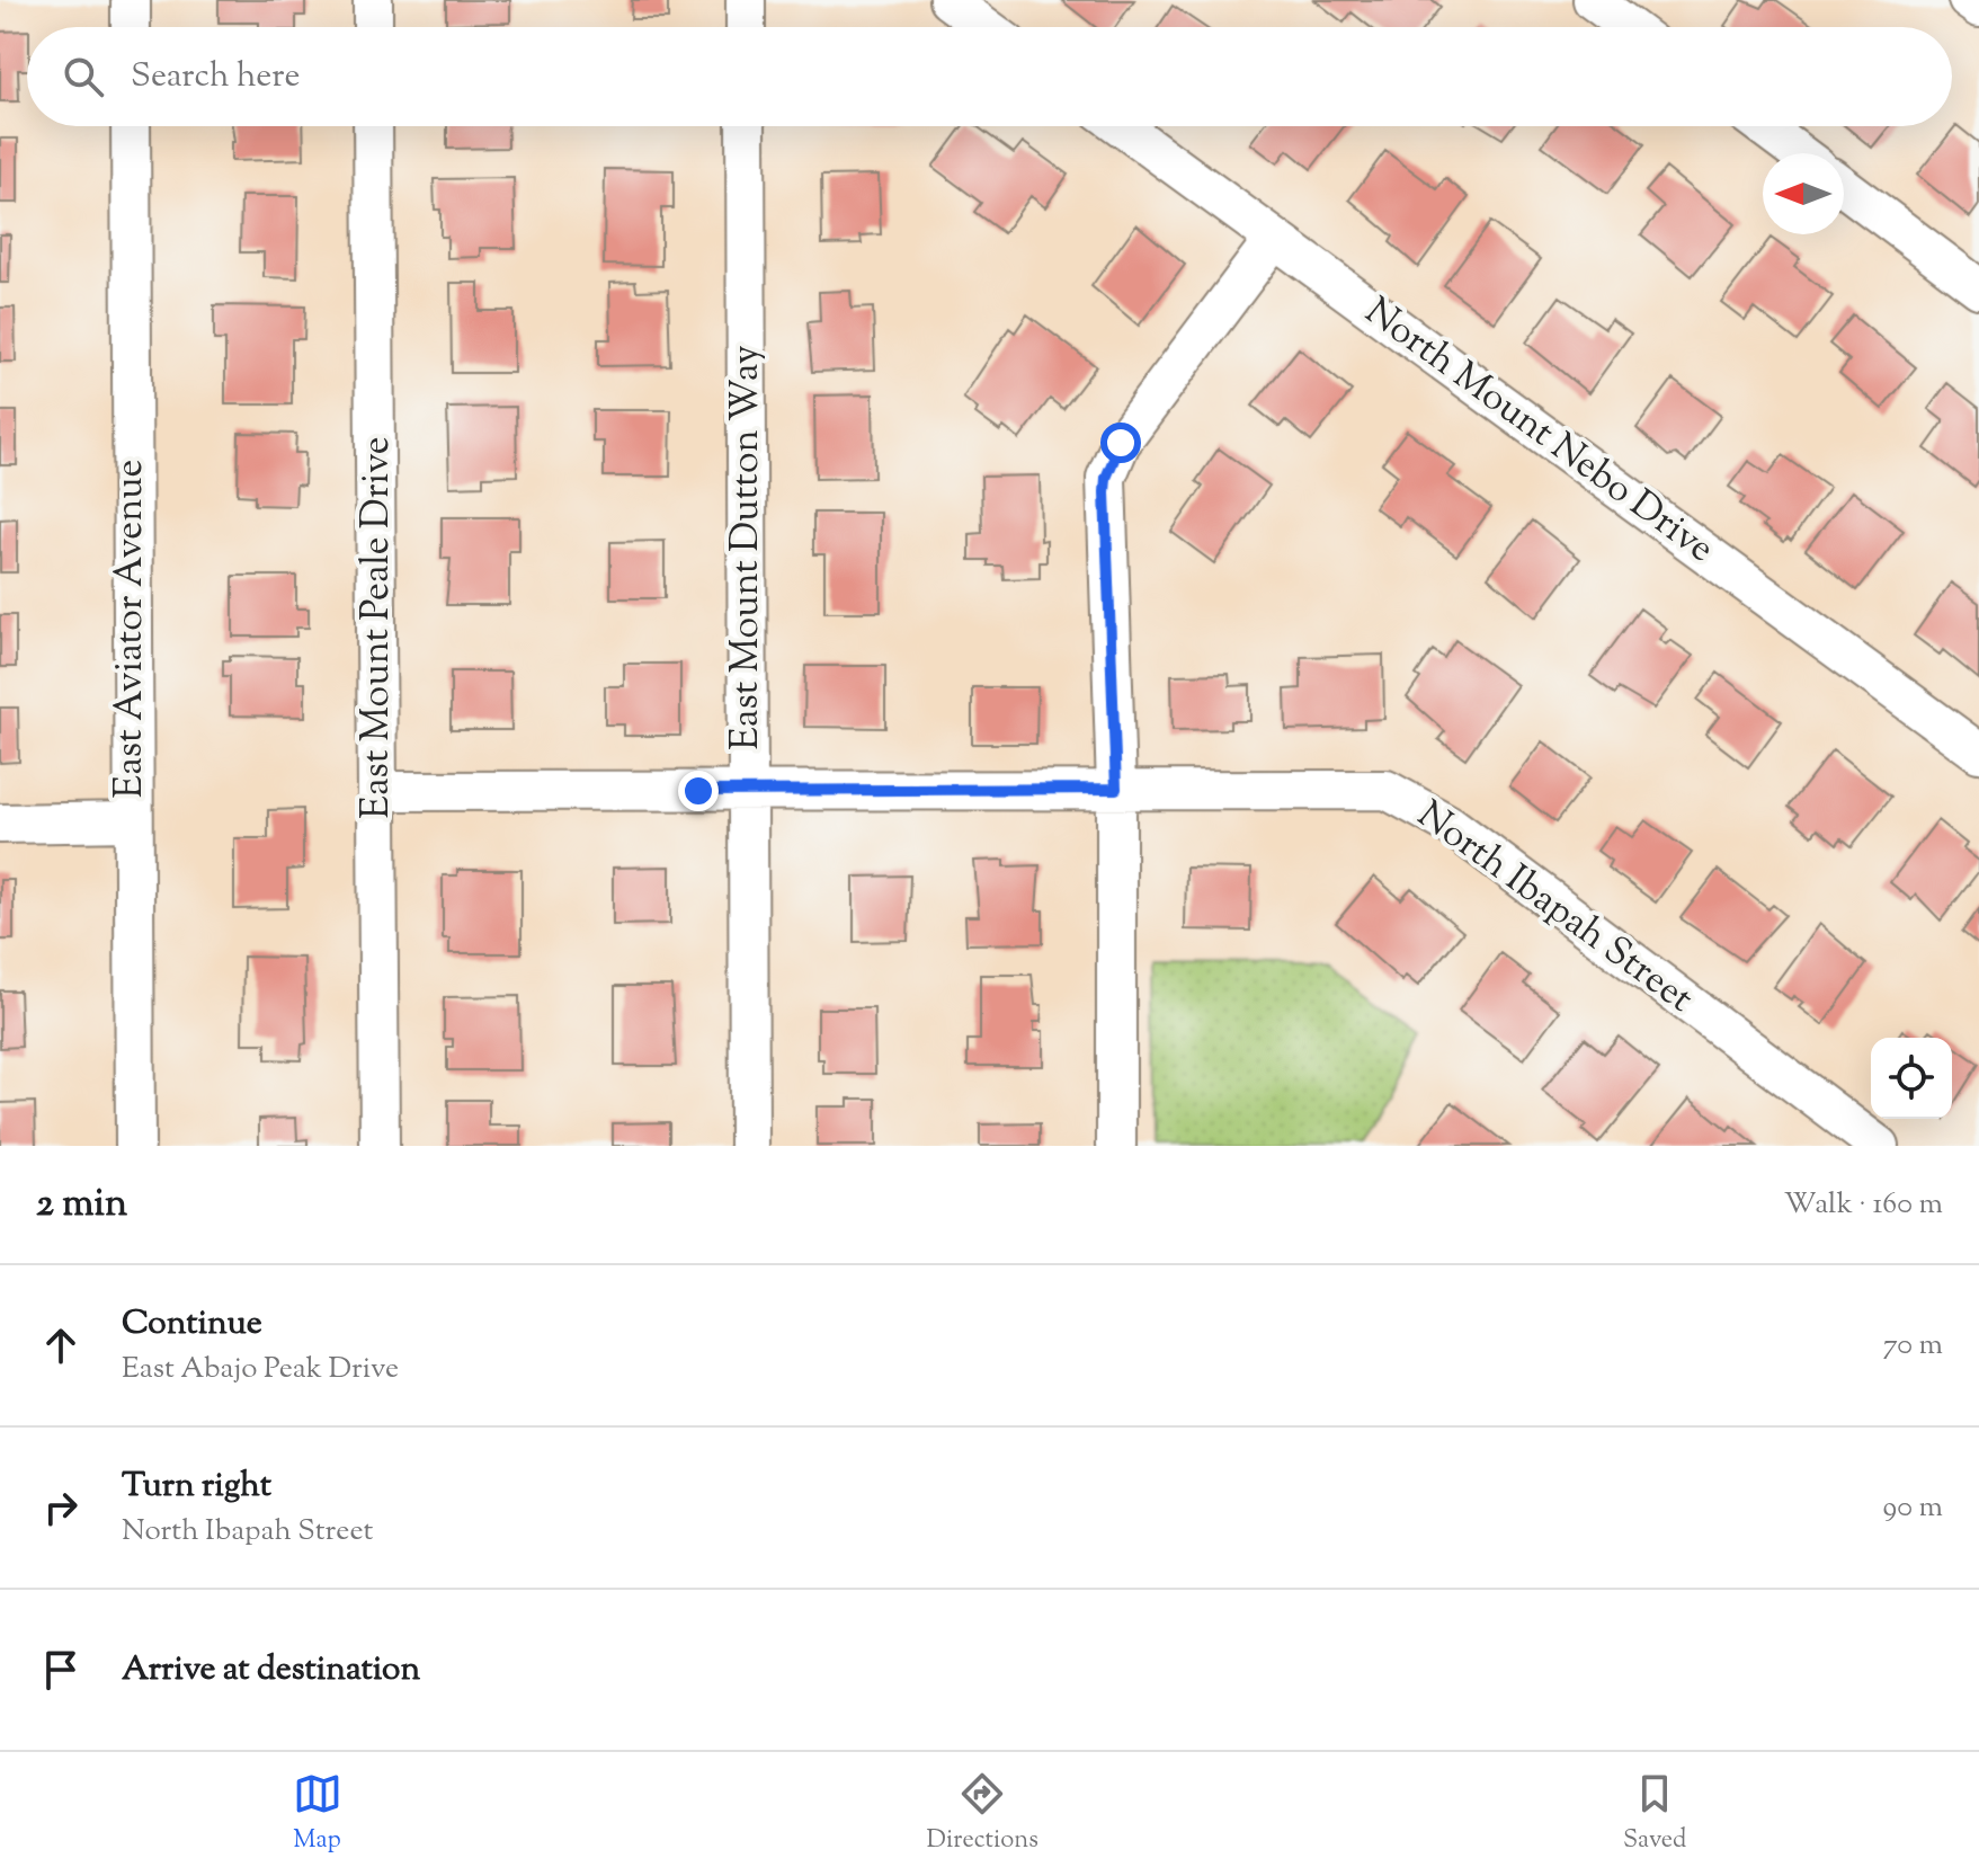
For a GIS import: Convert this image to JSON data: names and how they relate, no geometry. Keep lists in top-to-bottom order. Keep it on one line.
{"streets":{"street":["North Mount Nebo Drive","East Mount Dutton Way","East Mount Peale Drive","East Aviator Avenue","North Ibapah Street"]},"crossings":[["East Mount Dutton Way","North Ibapah Street"],["East Mount Peale Drive","North Ibapah Street"]],"north":"left","page":{"search":"Search here","heading":["2 min","Walk · 160 m"],"list":[["Continue","East Abajo Peak Drive","70 m"],["Turn right","North Ibapah Street","90 m"],"Arrive at destination"],"nav":["Map","Directions","Saved"]}}
